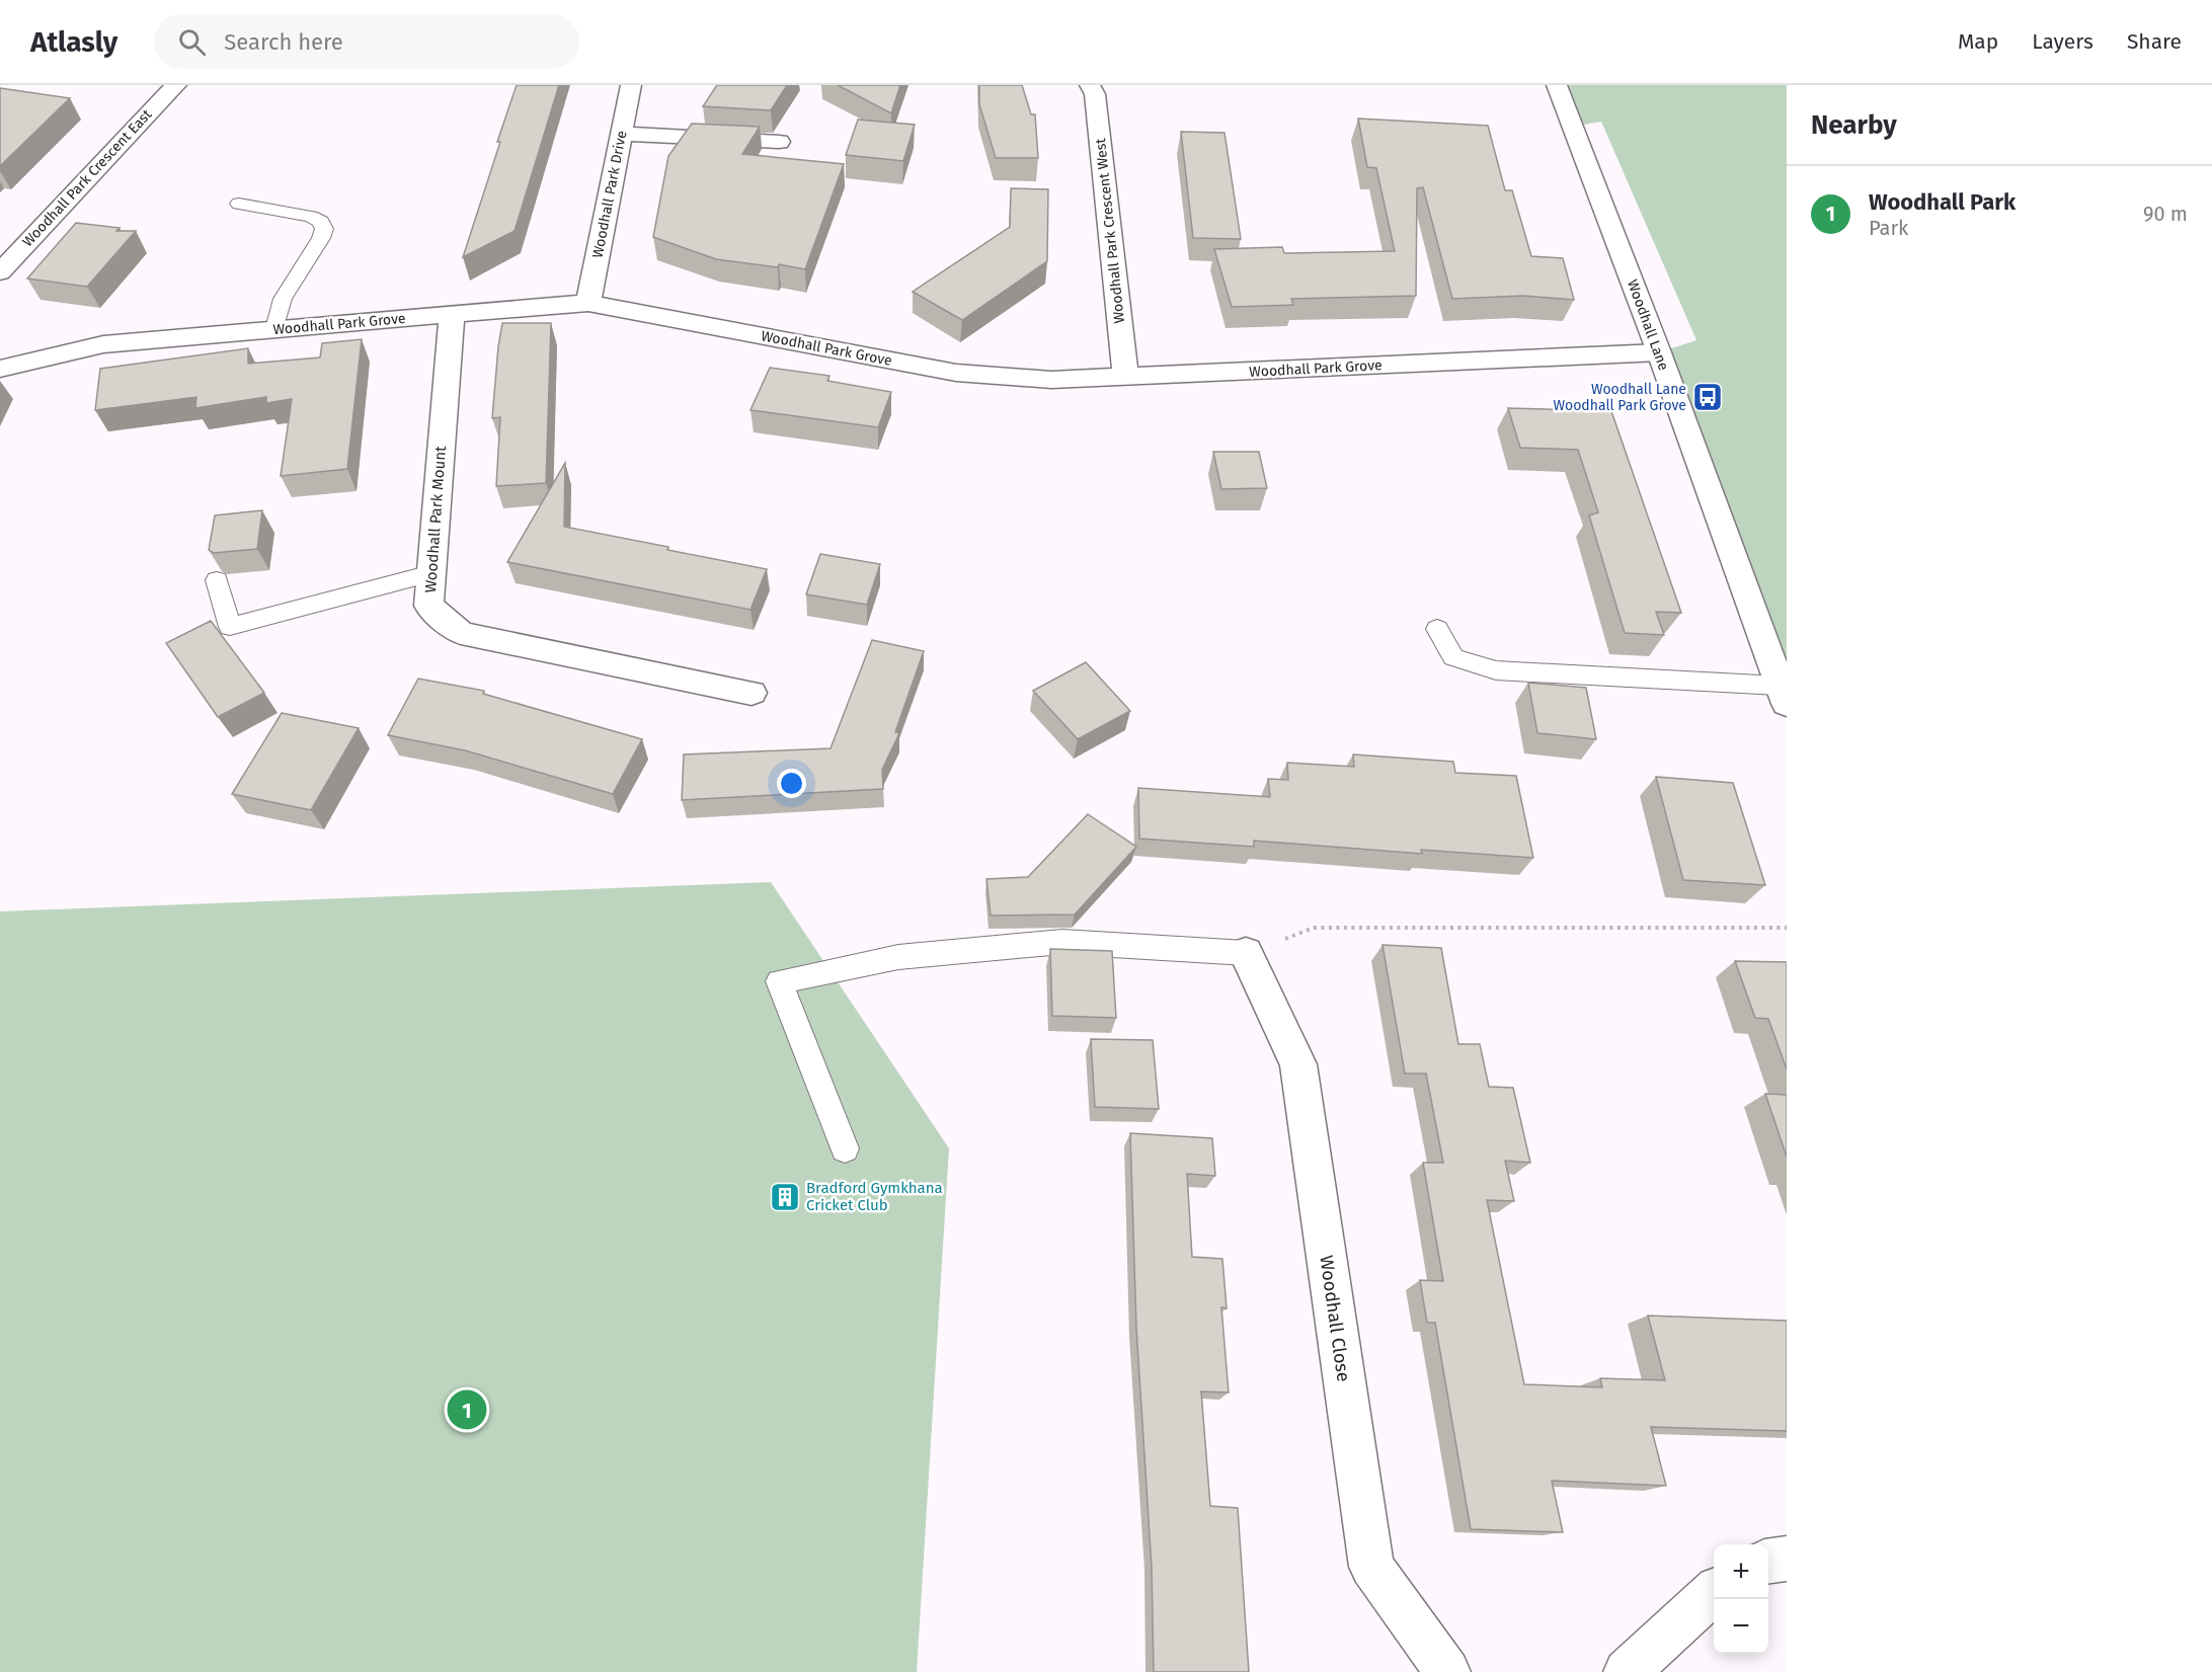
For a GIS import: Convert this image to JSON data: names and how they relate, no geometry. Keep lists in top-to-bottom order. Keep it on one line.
{"streets":{"street":["Woodhall Park Crescent East","Woodhall Park Drive","Woodhall Park Crescent West","Woodhall Park Grove","Woodhall Lane","Woodhall Park Mount","Woodhall Close"]},"crossings":[["Woodhall Park Drive","Woodhall Park Grove"],["Woodhall Park Crescent West","Woodhall Park Grove"],["Woodhall Park Grove","Woodhall Lane"],["Woodhall Park Grove","Woodhall Park Mount"]],"places":{"bus stop":["Woodhall Lane Woodhall Park Grove"],"building":["Bradford Gymkhana Cricket Club"]},"page":{"header":"Atlasly","search":"Search here","nav":["Map","Layers","Share"],"heading":"Nearby","list":[{"mark":"1","name":"Woodhall Park","note":"Park","value":"90 m"}],"pins":"1","map_buttons":["+","−"]}}
